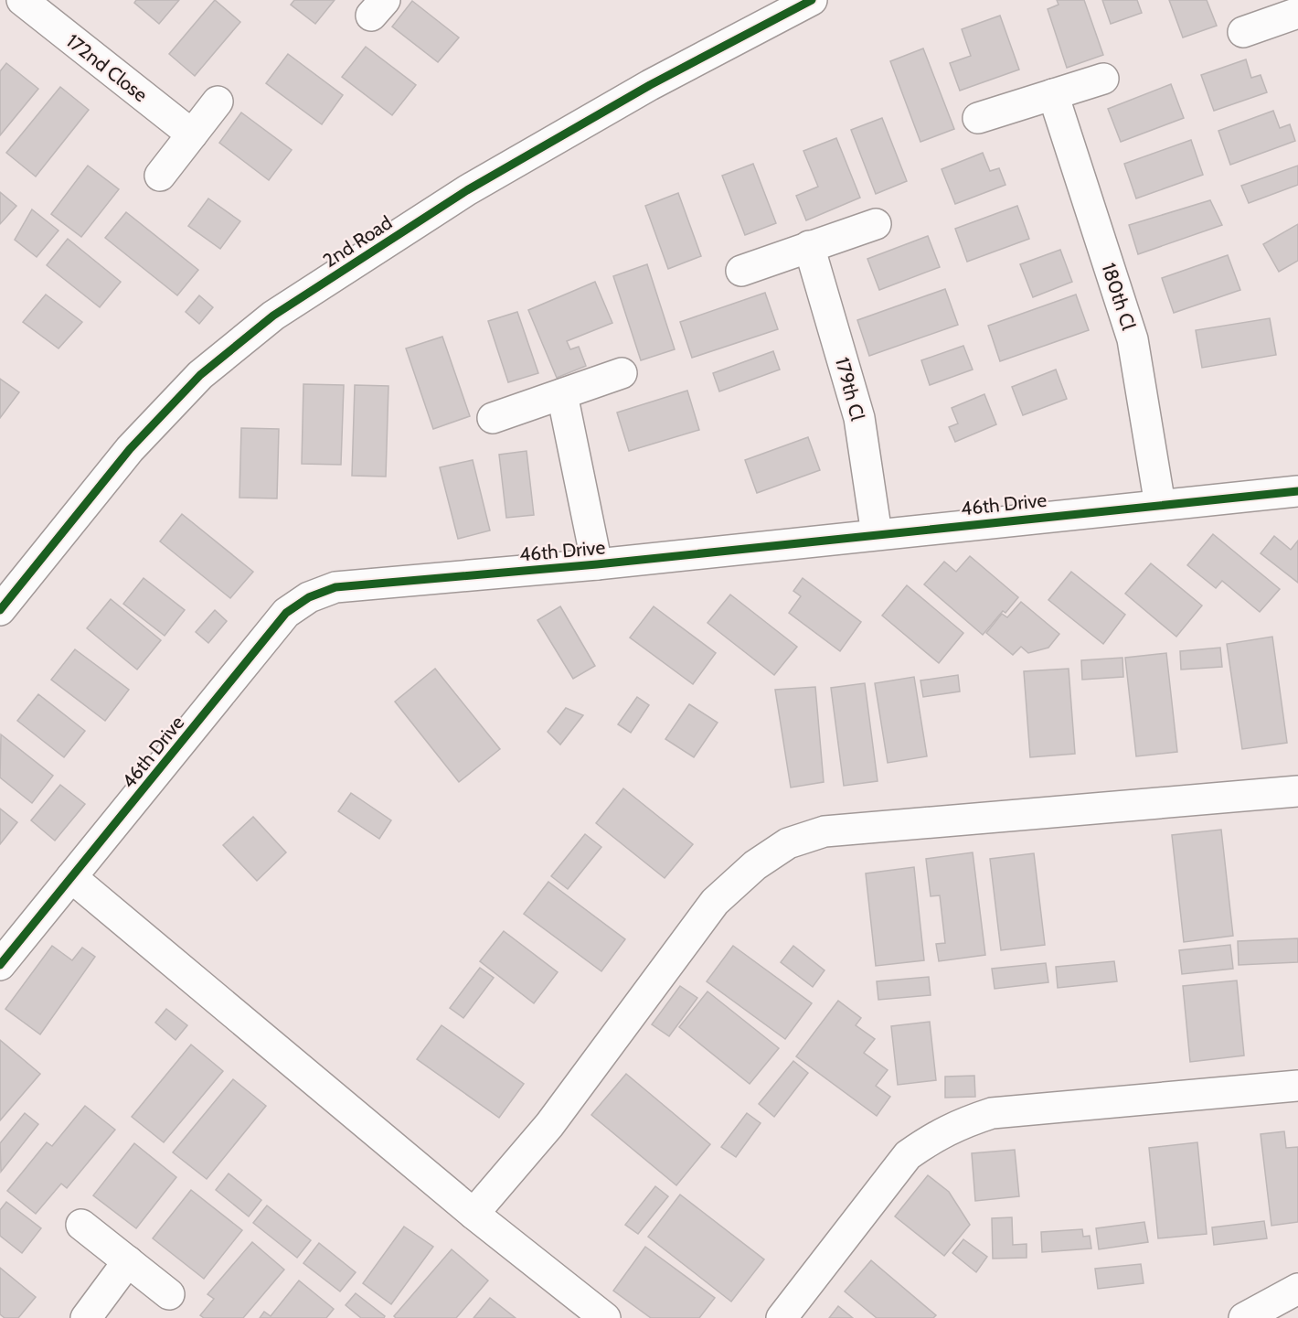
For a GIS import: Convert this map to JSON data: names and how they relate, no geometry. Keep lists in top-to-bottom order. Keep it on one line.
{"streets":{"street":["172nd Close","2nd Road","180th Cl","179th Cl","46th Drive"]},"crossings":[["180th Cl","46th Drive"],["179th Cl","46th Drive"]]}
